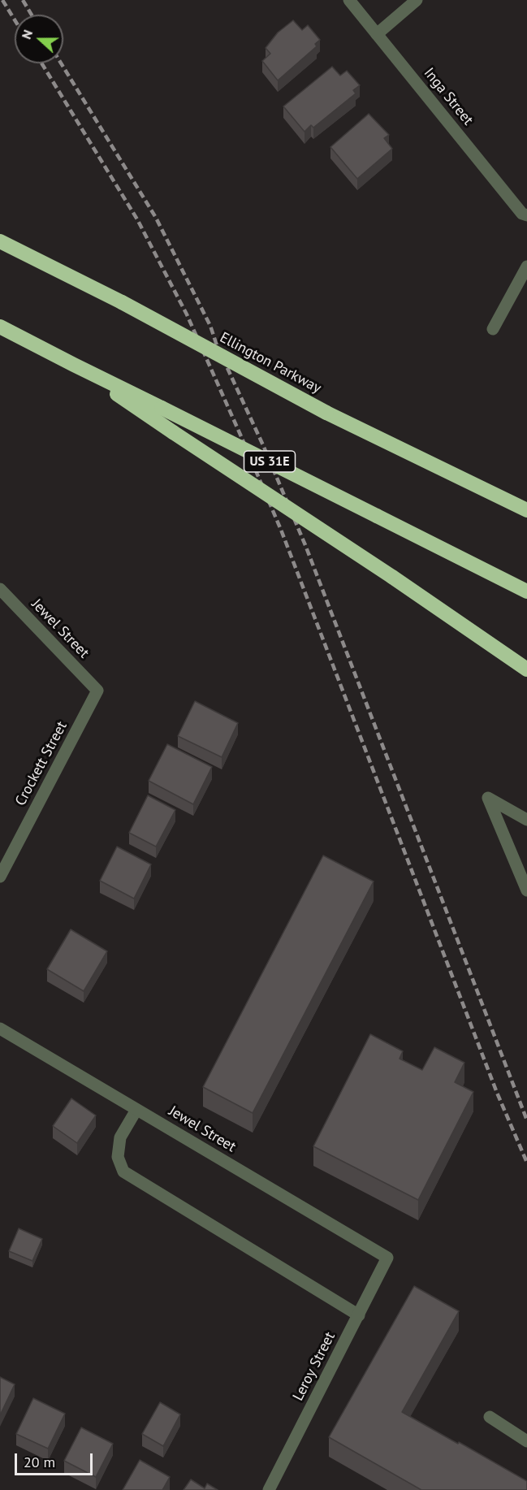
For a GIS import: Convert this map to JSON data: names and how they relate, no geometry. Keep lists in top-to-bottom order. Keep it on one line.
{"streets":{"highway":["Ellington Parkway","US 31E"],"street":["Inga Street","Jewel Street","Crockett Street","Leroy Street"]},"crossings":[["Jewel Street","Crockett Street"],["Jewel Street","Leroy Street"]],"scale_bar":"20 m","north":"left"}
